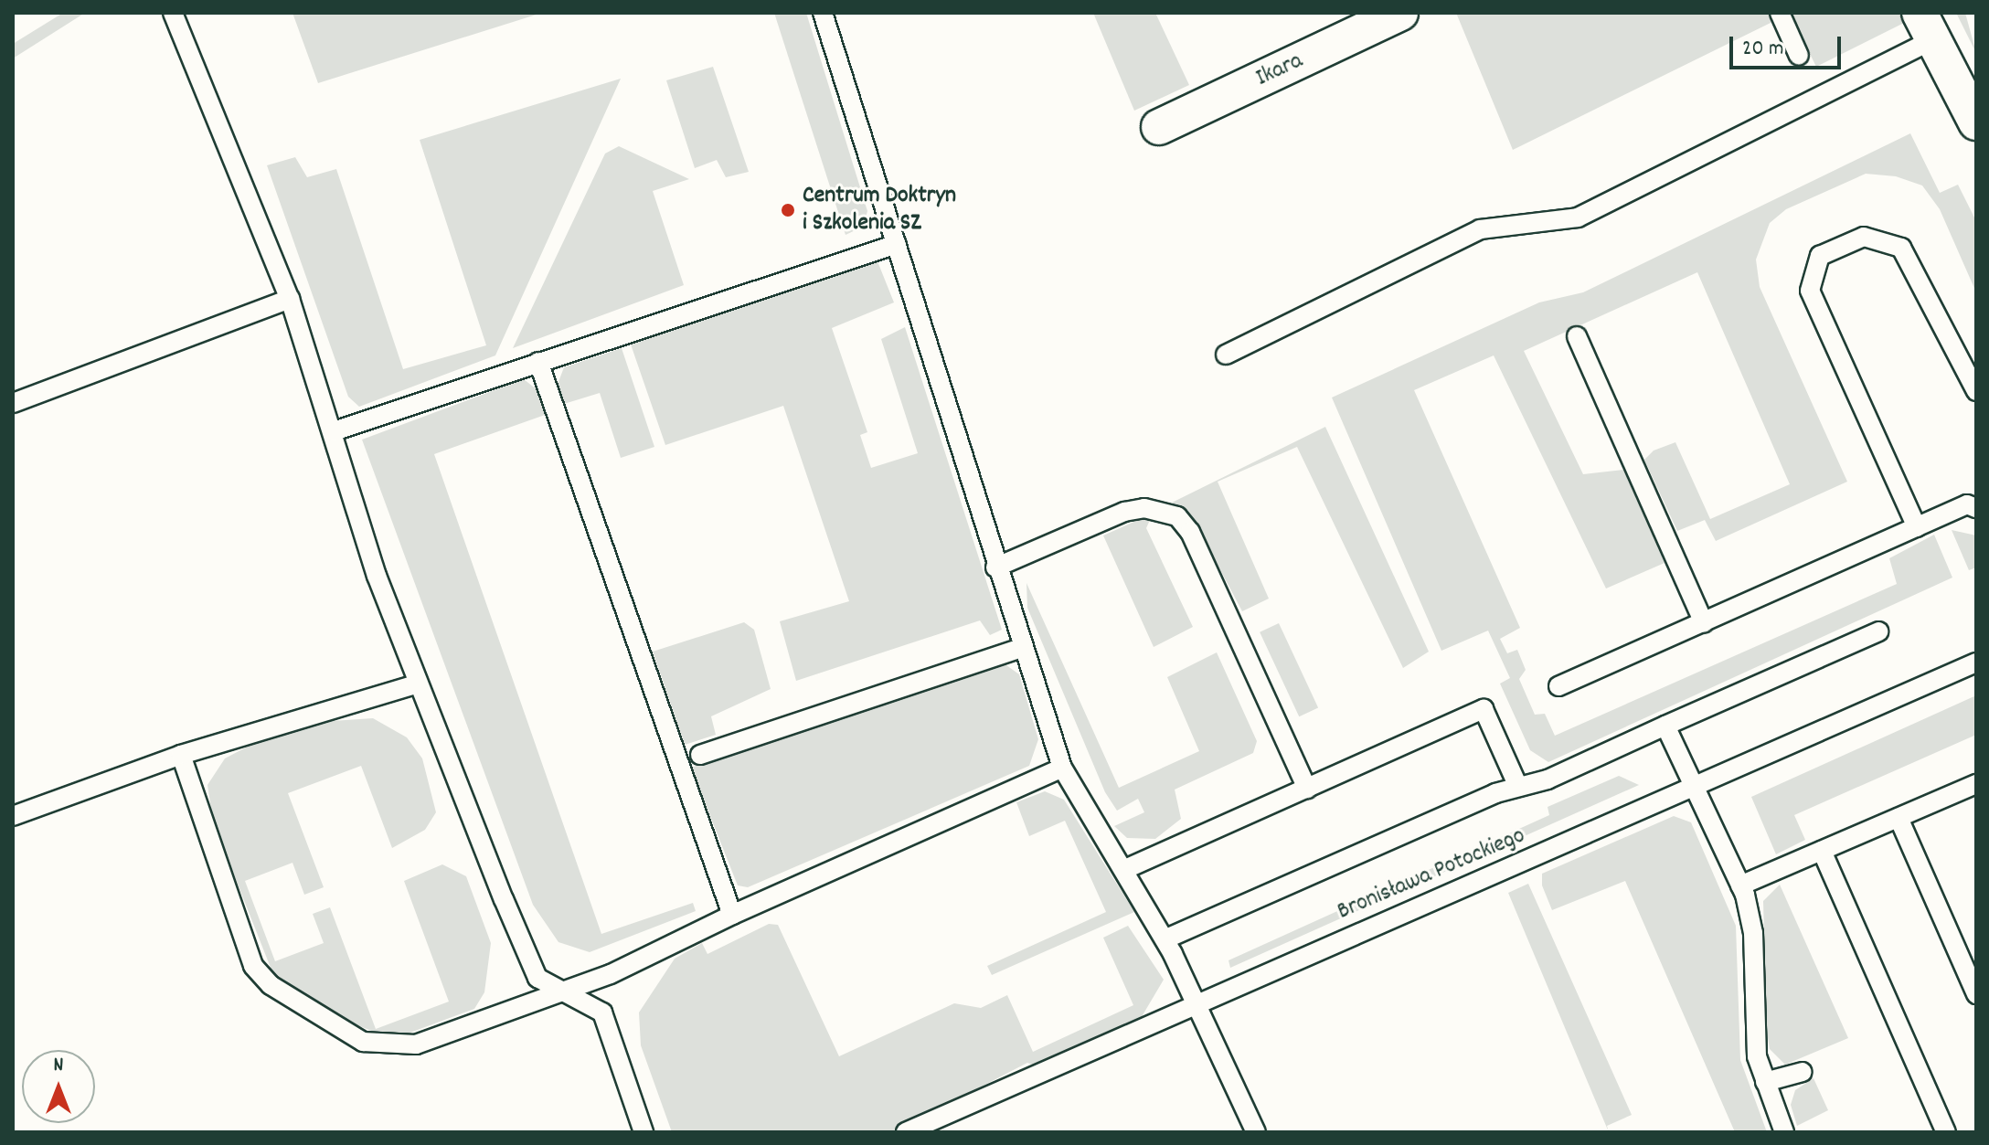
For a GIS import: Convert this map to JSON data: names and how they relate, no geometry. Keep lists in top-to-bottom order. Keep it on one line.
{"streets":{"street":["Ikara"],"lane":["Bronisława Potockiego"]},"places":["Centrum Doktryn i Szkolenia SZ"],"scale_bar":"20 m","north":"top"}
